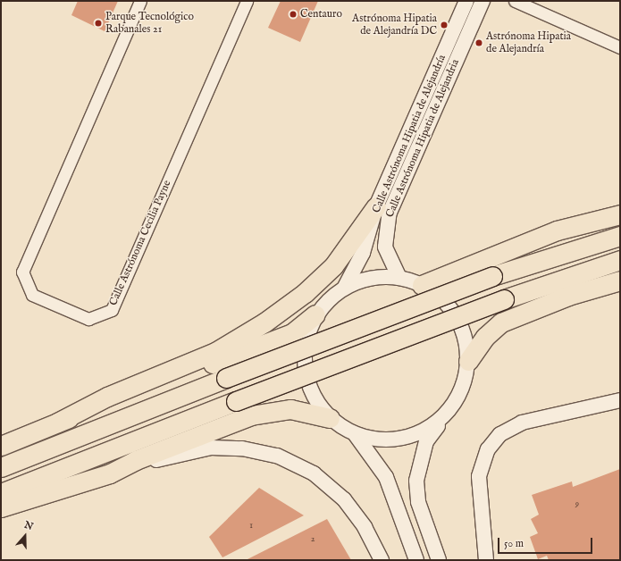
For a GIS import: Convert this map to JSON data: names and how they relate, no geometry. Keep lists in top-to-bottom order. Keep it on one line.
{"streets":{"street":["Calle Astrónoma Hipatia de Alejandría","Calle Astrónoma Hipatia de Alejandria","Calle Astrónoma Cecilia Payne"]},"places":["Centauro","Parque Tecnológico Rabanales 21","Astrónoma Hipatia de Alejandría DC","Astrónoma Hipatia de Alejandría"],"house_numbers":["9","1","2"],"scale_bar":"50 m","north":"top"}
